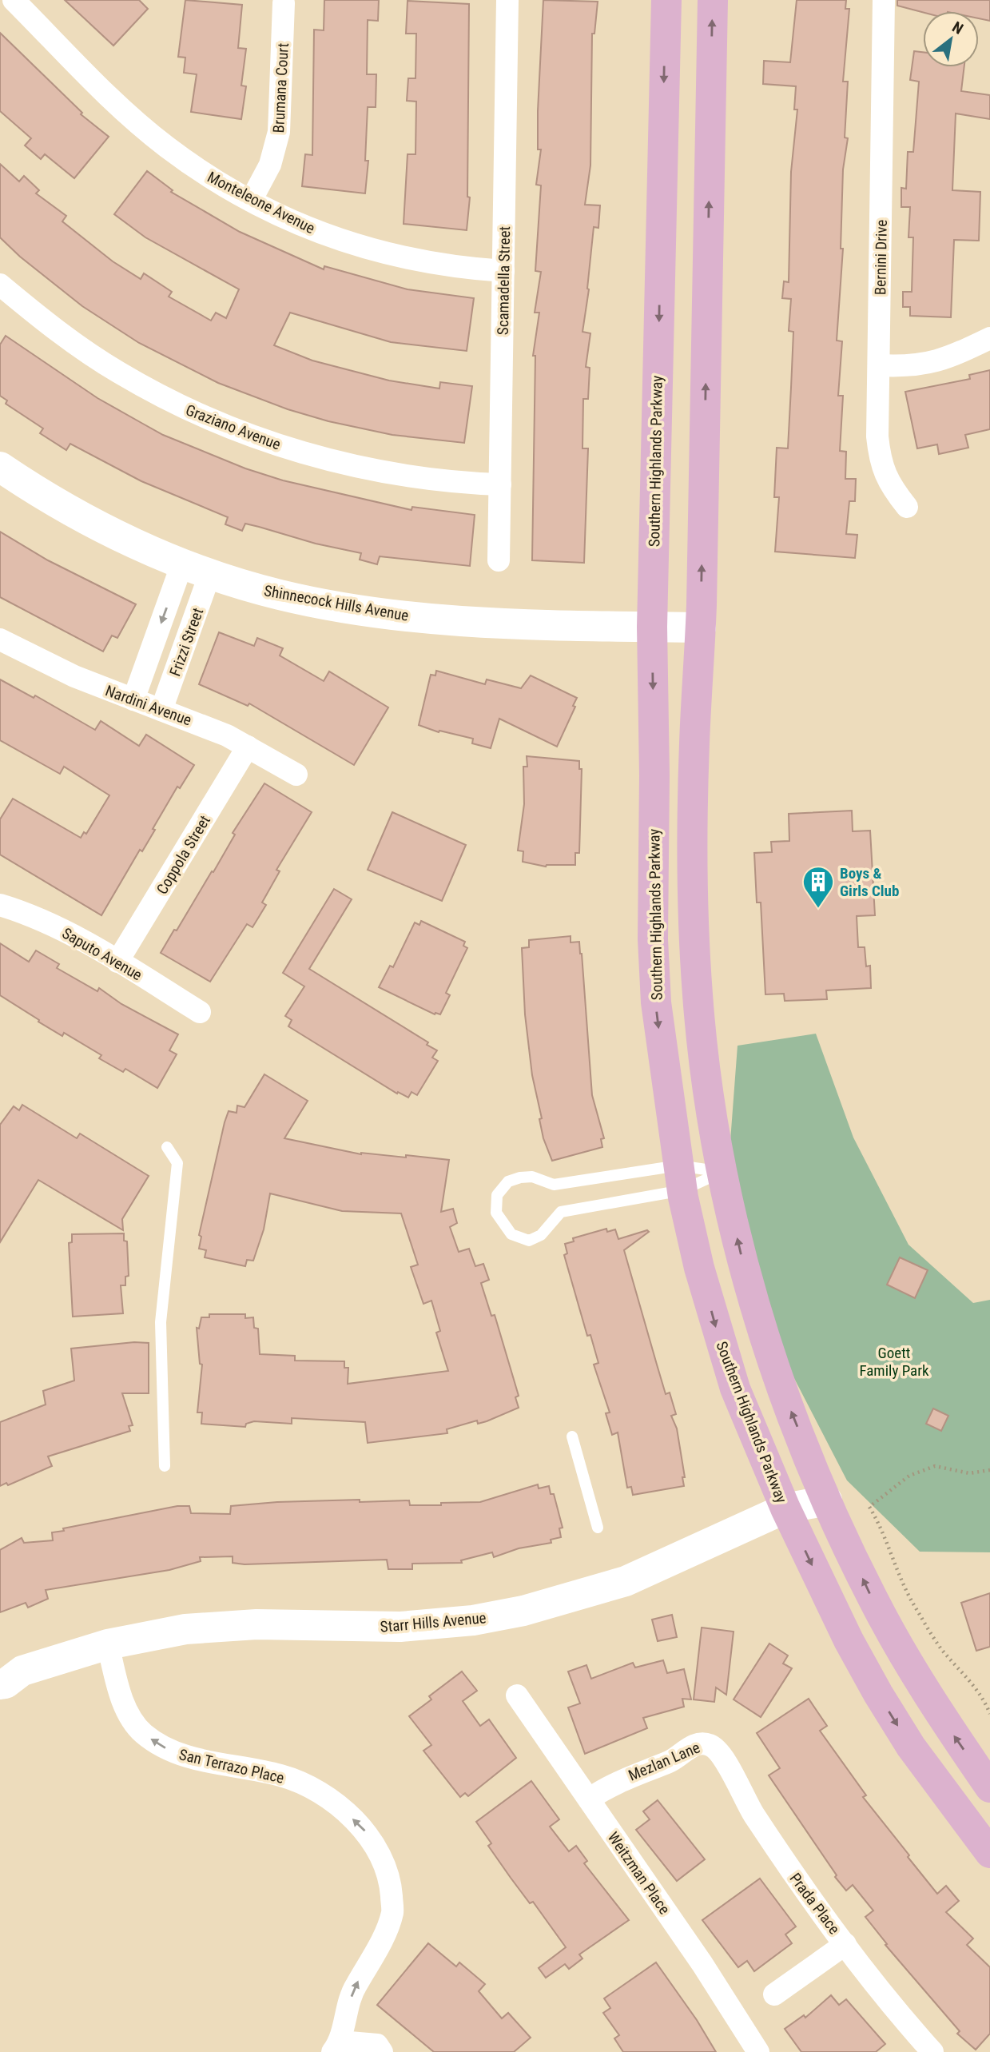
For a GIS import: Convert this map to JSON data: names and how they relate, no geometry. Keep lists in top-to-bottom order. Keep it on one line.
{"streets":{"main road":["Southern Highlands Parkway"],"street":["Brumana Court","Monteleone Avenue","Bernini Drive","Scamadella Street","Graziano Avenue","Shinnecock Hills Avenue","Frizzi Street","Nardini Avenue","Coppola Street","Saputo Avenue","Starr Hills Avenue","Mezlan Lane","San Terrazo Place","Weitzman Place","Prada Place"]},"crossings":[["Brumana Court","Monteleone Avenue"],["Monteleone Avenue","Scamadella Street"],["Scamadella Street","Graziano Avenue"],["Southern Highlands Parkway","Shinnecock Hills Avenue"],["Southern Highlands Parkway","Starr Hills Avenue"],["Shinnecock Hills Avenue","Frizzi Street"],["Frizzi Street","Nardini Avenue"],["Nardini Avenue","Coppola Street"],["Coppola Street","Saputo Avenue"],["Starr Hills Avenue","San Terrazo Place"],["Mezlan Lane","Weitzman Place"],["Mezlan Lane","Prada Place"]],"parks":["Goett Family Park"],"places":{"building":["Boys & Girls Club"]},"north":"top right"}
